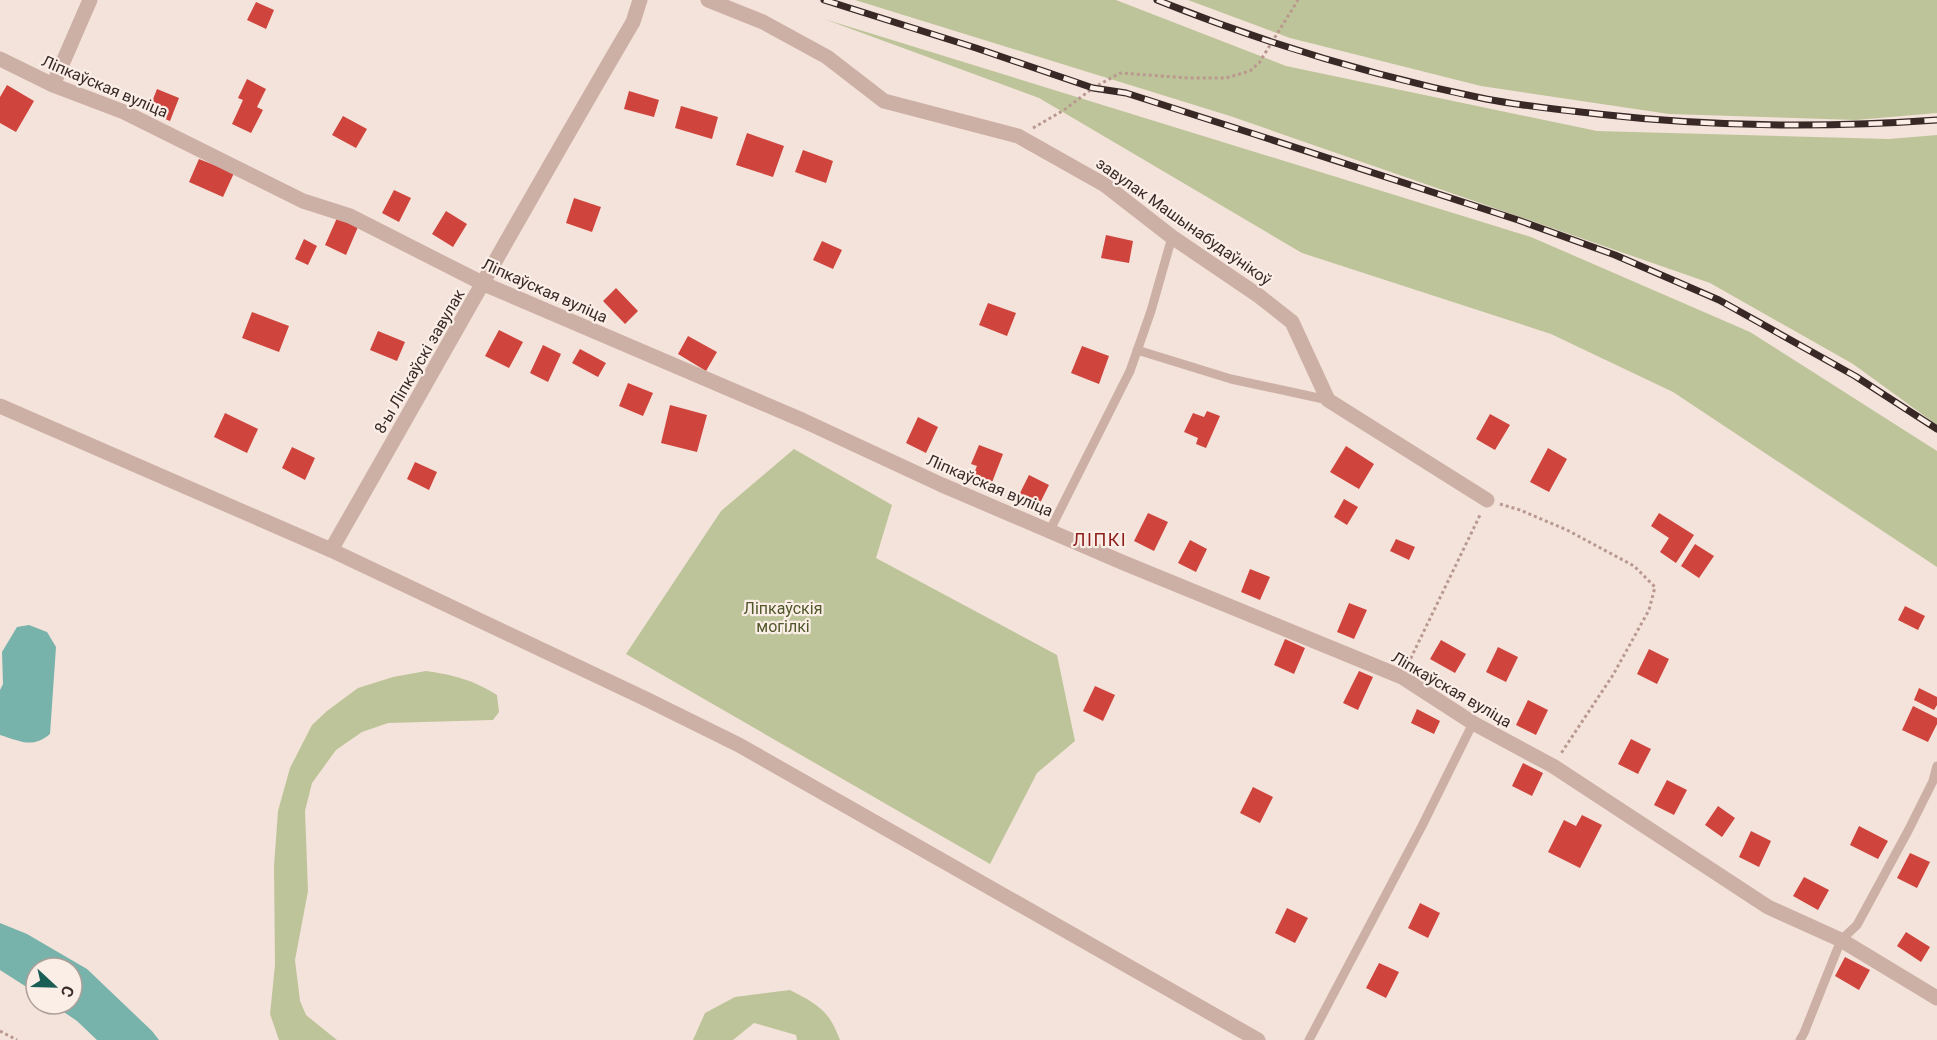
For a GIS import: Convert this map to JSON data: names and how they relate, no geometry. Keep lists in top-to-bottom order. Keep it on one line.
{"streets":{"street":["Ліпкаўская вуліца","завулак Машынабудаўнікоў","8-ы Ліпкаўскі завулак"]},"crossings":[["Ліпкаўская вуліца","8-ы Ліпкаўскі завулак"]],"districts":["ЛІПКІ"],"parks":["Ліпкаўскія могілкі"],"north":"right"}
